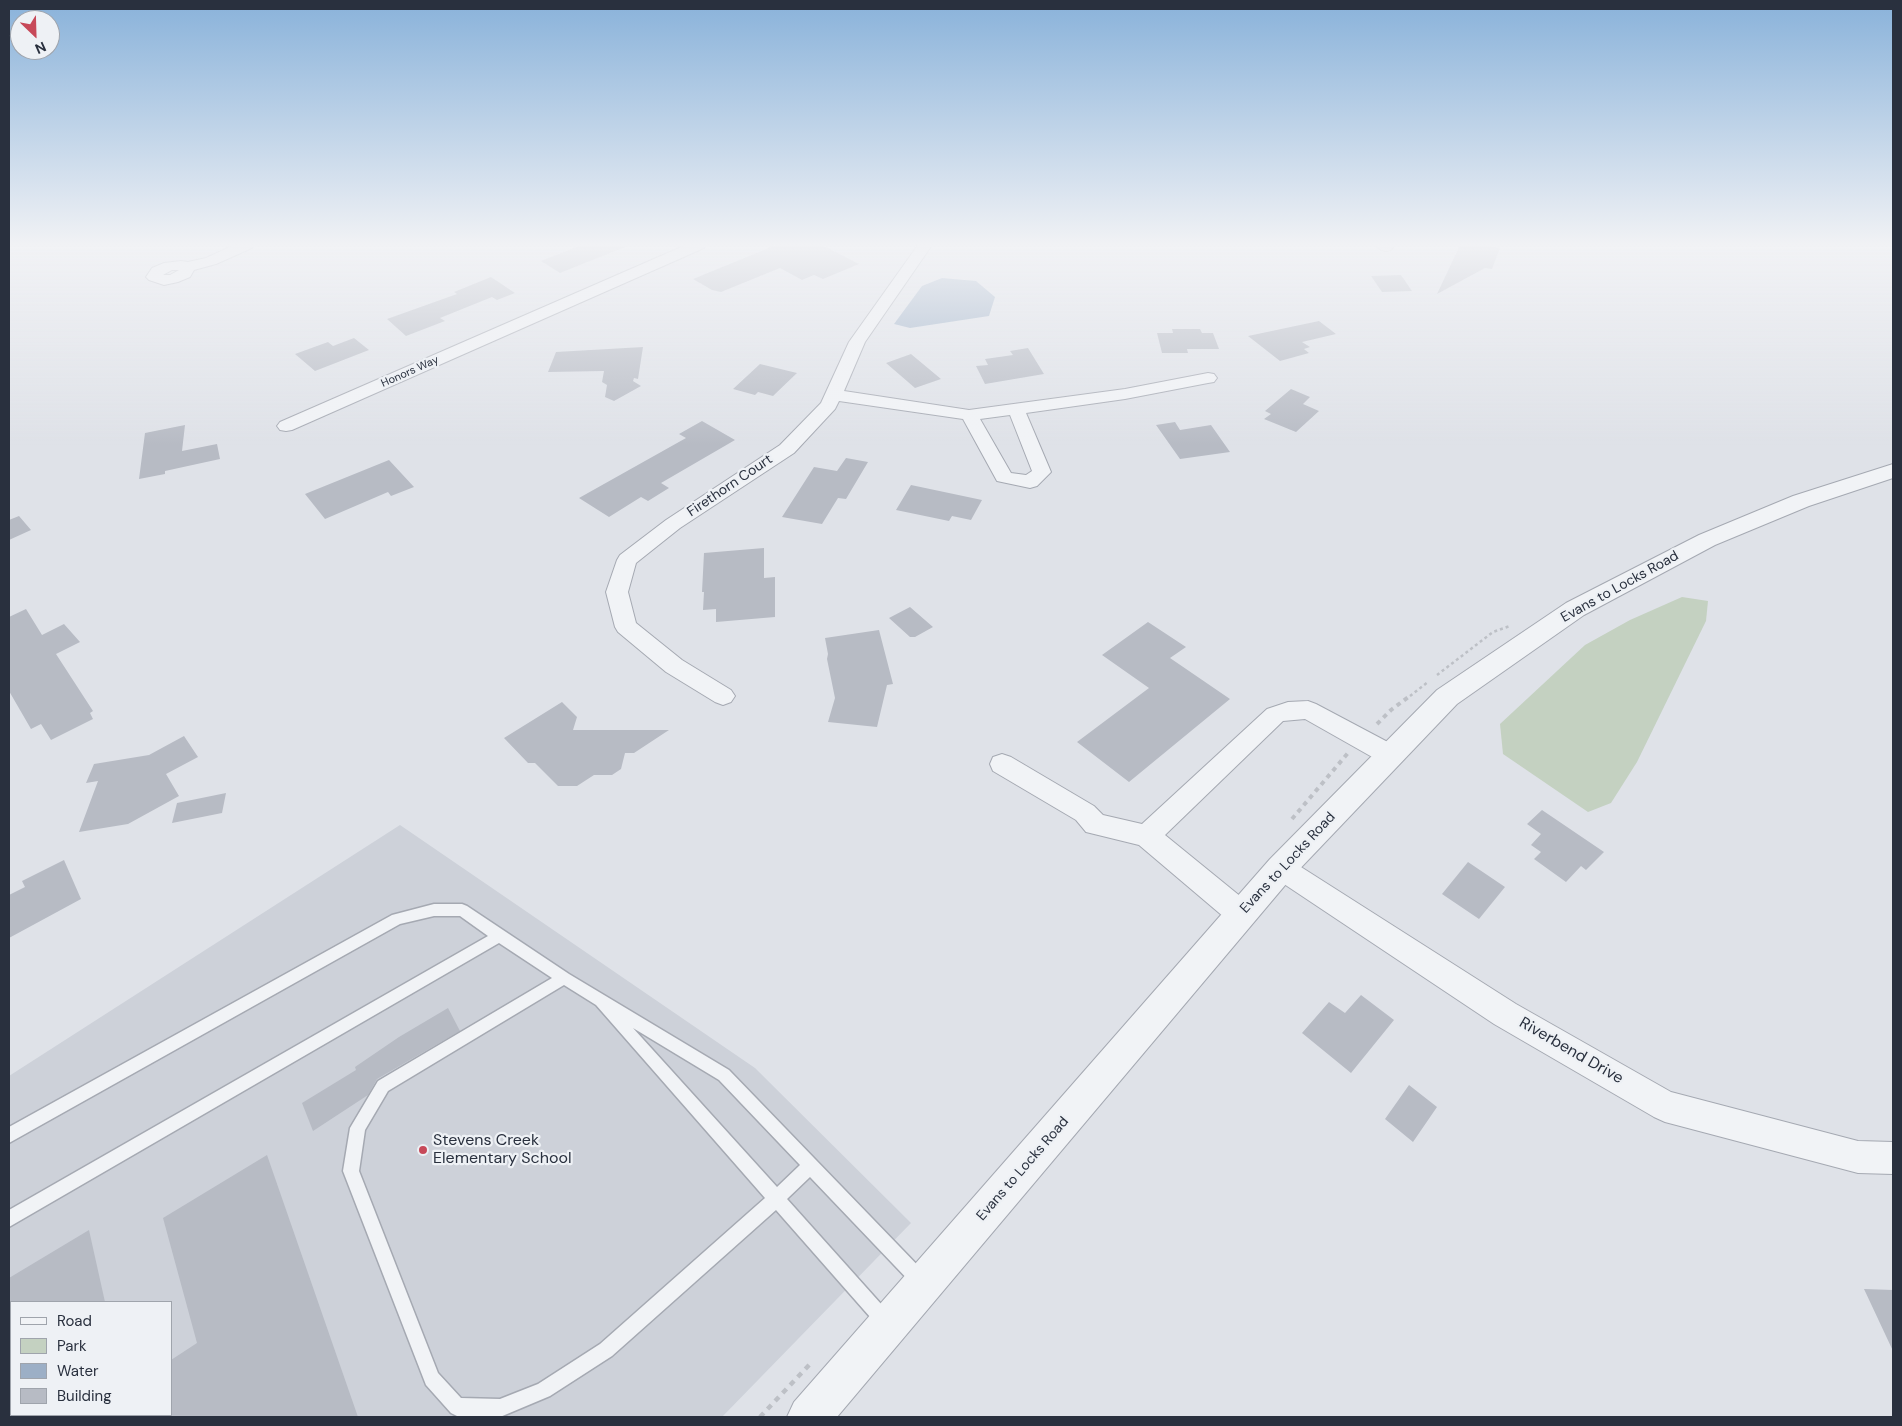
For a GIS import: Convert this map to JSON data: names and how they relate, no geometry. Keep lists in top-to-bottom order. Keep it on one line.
{"streets":{"street":["Honors Way","Firethorn Court","Evans to Locks Road","Riverbend Drive"]},"crossings":[["Evans to Locks Road","Riverbend Drive"]],"places":["Stevens Creek Elementary School"],"legend":["Road","Park","Water","Building"],"north":"bottom right"}
